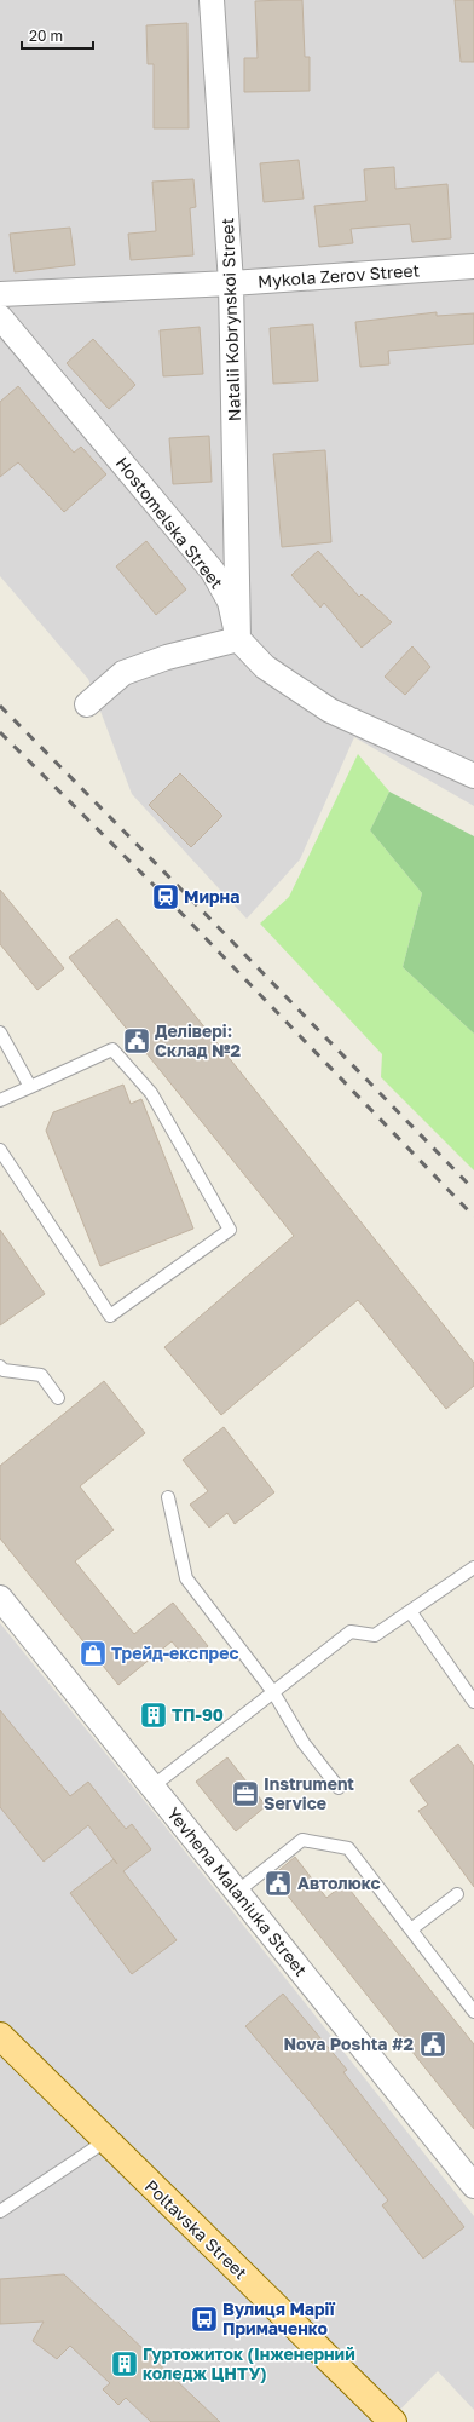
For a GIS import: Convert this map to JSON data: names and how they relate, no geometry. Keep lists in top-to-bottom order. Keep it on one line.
{"streets":{"main road":["Poltavska Street"],"street":["Mykola Zerov Street","Natalii Kobrynskoi Street","Hostomelska Street","Yevhena Malaniuka Street"]},"crossings":[["Mykola Zerov Street","Natalii Kobrynskoi Street"],["Natalii Kobrynskoi Street","Hostomelska Street"]],"places":{"station":["Мирна"],"public building":["Делівері: Склад №2","Автолюкс","Nova Poshta #2"],"shop":["Трейд-експрес"],"building":["ТП-90","Гуртожиток (Інженерний коледж ЦНТУ)"],"office":["Instrument Service"],"bus stop":["Вулиця Марії Примаченко"]},"scale_bar":"20 m"}
